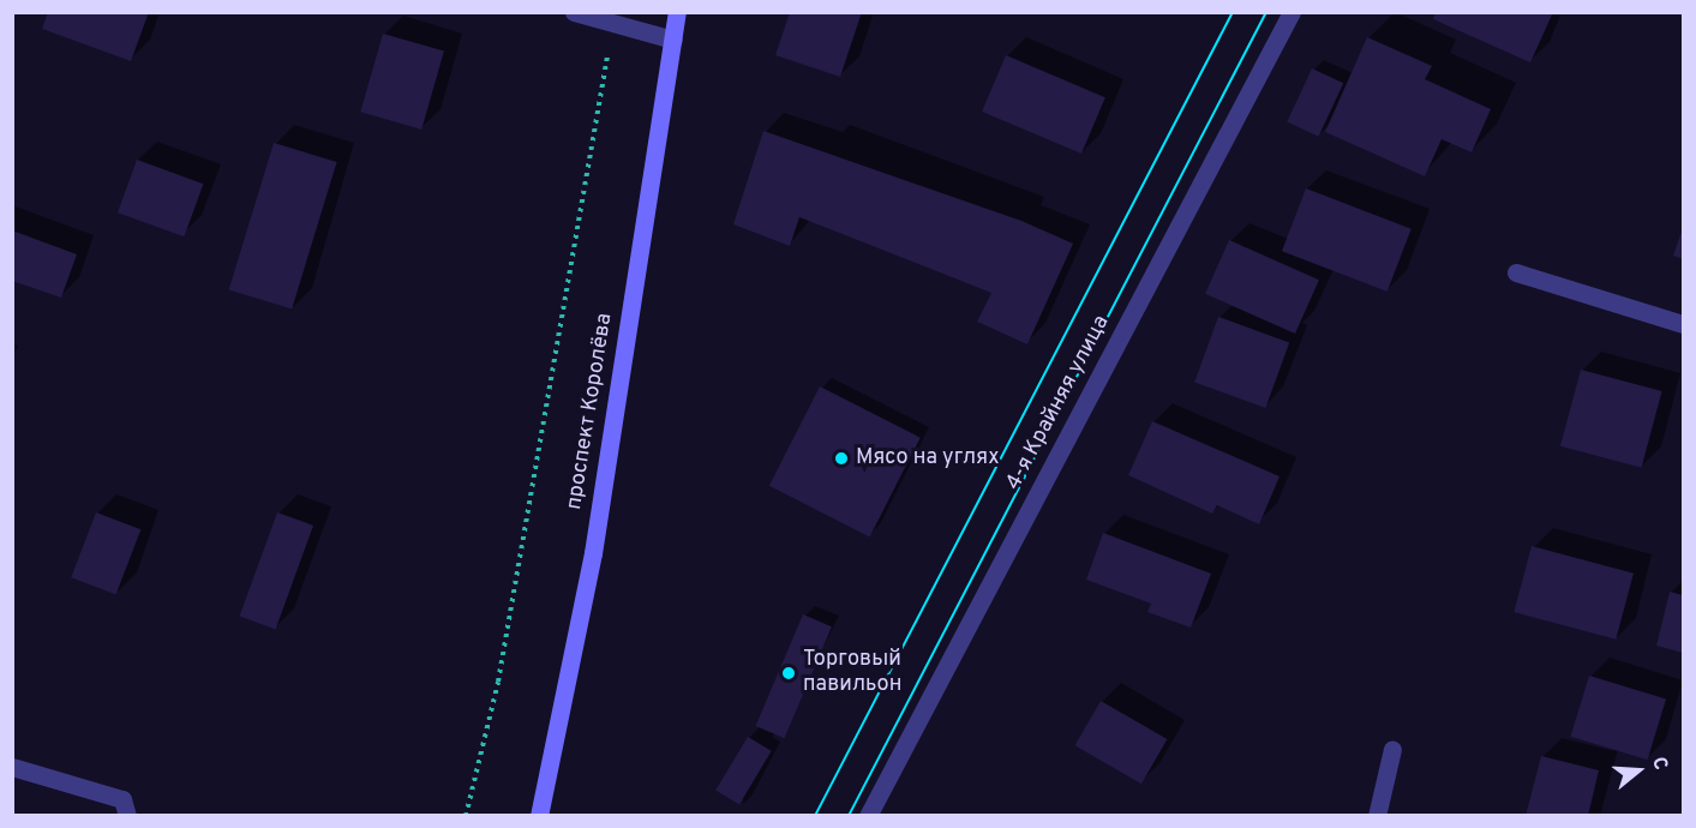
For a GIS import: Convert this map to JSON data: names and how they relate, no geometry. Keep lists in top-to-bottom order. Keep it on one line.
{"streets":{"main road":["проспект Королёва"],"street":["4-я Крайняя улица"]},"places":["Мясо на углях","Торговый павильон"],"north":"right"}
